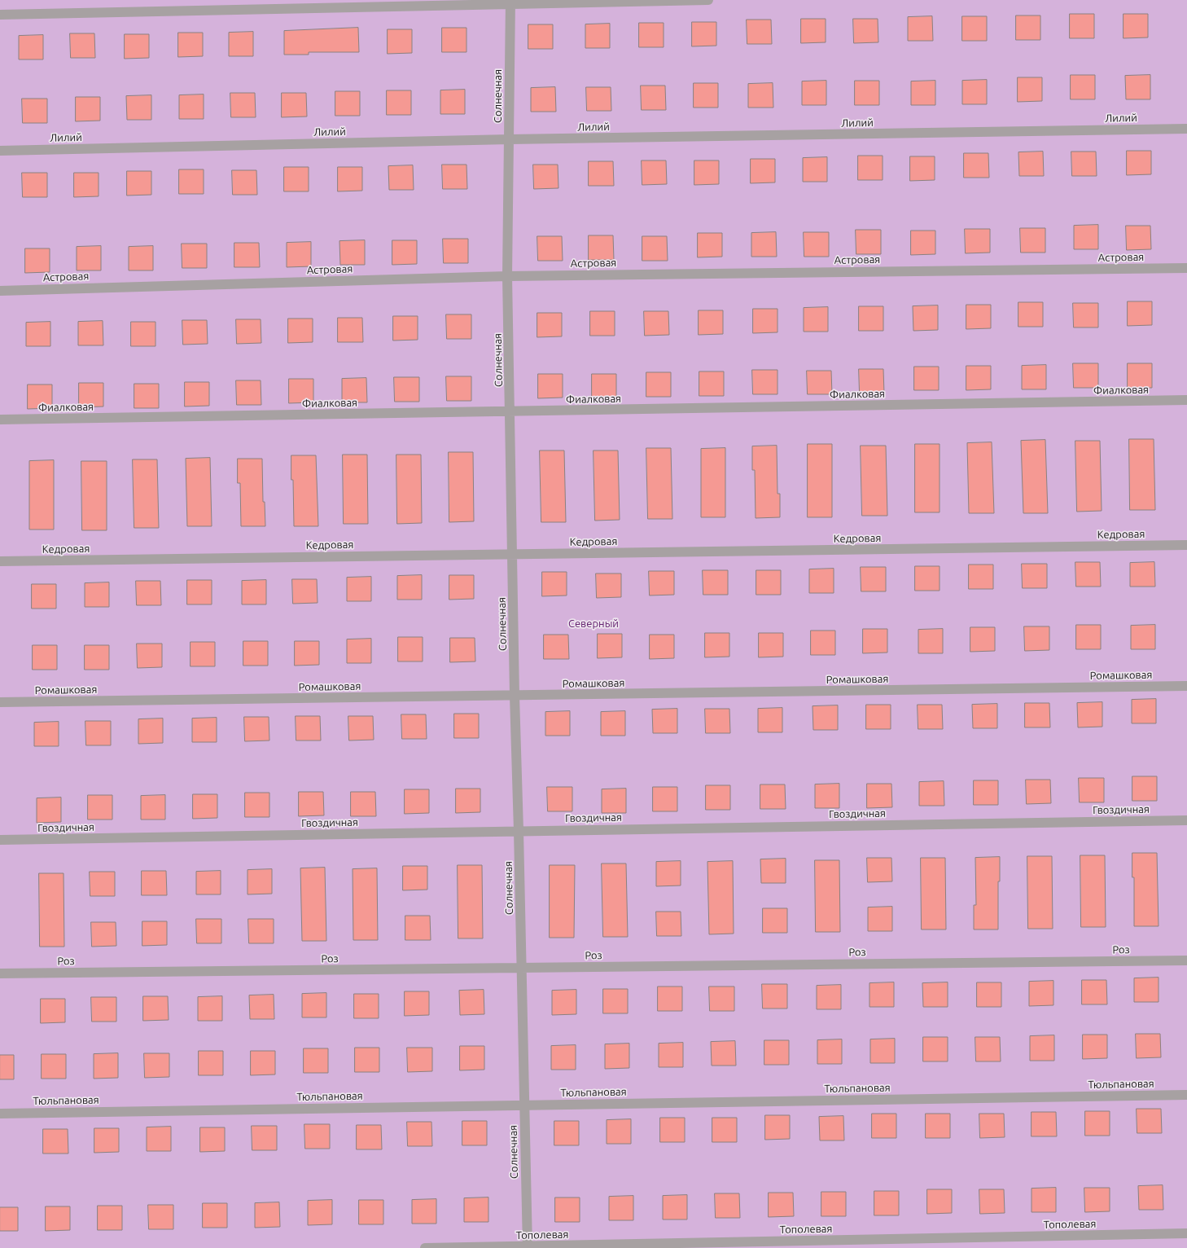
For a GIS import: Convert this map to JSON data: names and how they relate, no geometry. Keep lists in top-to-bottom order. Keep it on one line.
{"streets":{"street":["Солнечная","Лилий","Астровая","Фиалковая","Кедровая","Ромашковая","Гвоздичная","Роз","Тюльпановая","Тополевая"]},"crossings":[["Солнечная","Лилий"],["Солнечная","Астровая"],["Солнечная","Фиалковая"],["Солнечная","Кедровая"],["Солнечная","Ромашковая"],["Солнечная","Гвоздичная"],["Солнечная","Роз"],["Солнечная","Тюльпановая"],["Солнечная","Тополевая"]],"parks":["Северный"]}
